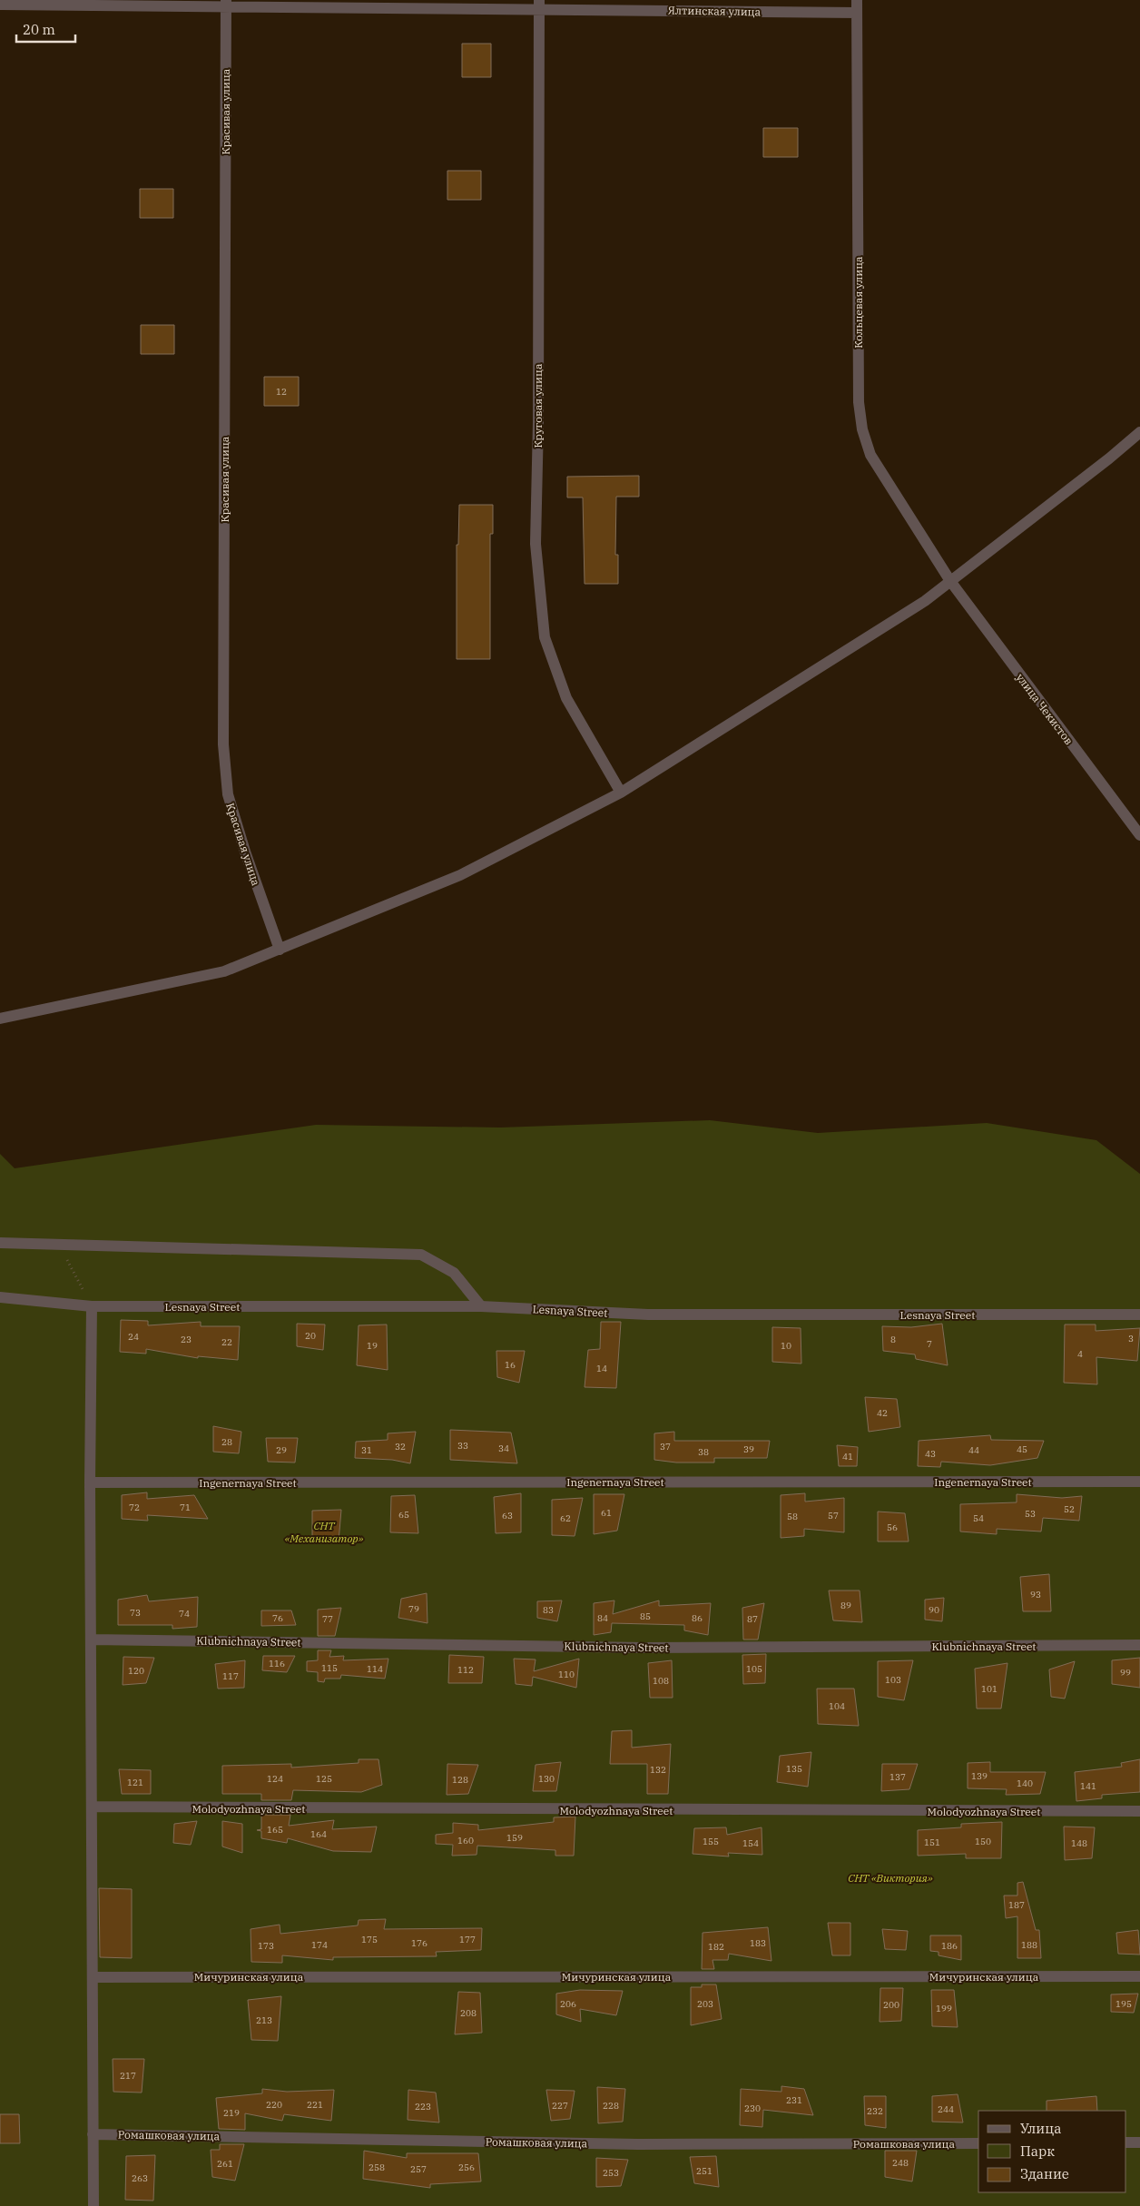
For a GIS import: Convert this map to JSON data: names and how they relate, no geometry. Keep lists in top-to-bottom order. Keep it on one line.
{"streets":{"street":["Ялтинская улица","Красивая улица","Кольцевая улица","Круговая улица","улица Чекистов","Lesnaya Street","Ingenernaya Street","Klubnichnaya Street","Molodyozhnaya Street","Мичуринская улица","Ромашковая улица"]},"crossings":[["Ялтинская улица","Красивая улица"],["Ялтинская улица","Кольцевая улица"],["Ялтинская улица","Круговая улица"],["Кольцевая улица","улица Чекистов"]],"parks":["СНТ «Механизатор»","СНТ «Виктория»"],"house_numbers":["12","20","24","3","23","8","22","7","19","10","4","16","14","42","28","33","32","37","34","39","45","29","31","44","38","43","41","72","71","52","61","53","65","63","57","58","62","54","56","93","89","79","83","90","73","74","85","76","84","86","77","87","116","115","114","105","112","120","99","110","117","103","108","101","104","135","132","139","137","124","125","130","128","121","140","141","165","164","159","160","155","150","151","154","148","187","175","177","176","183","174","188","173","186","182","206","203","195","200","199","208","213","217","231","220","221","227","228","223","230","244","232","219","248","261","258","256","257","251","253","263"],"legend":["Улица","Парк","Здание"],"scale_bar":"20 m"}
